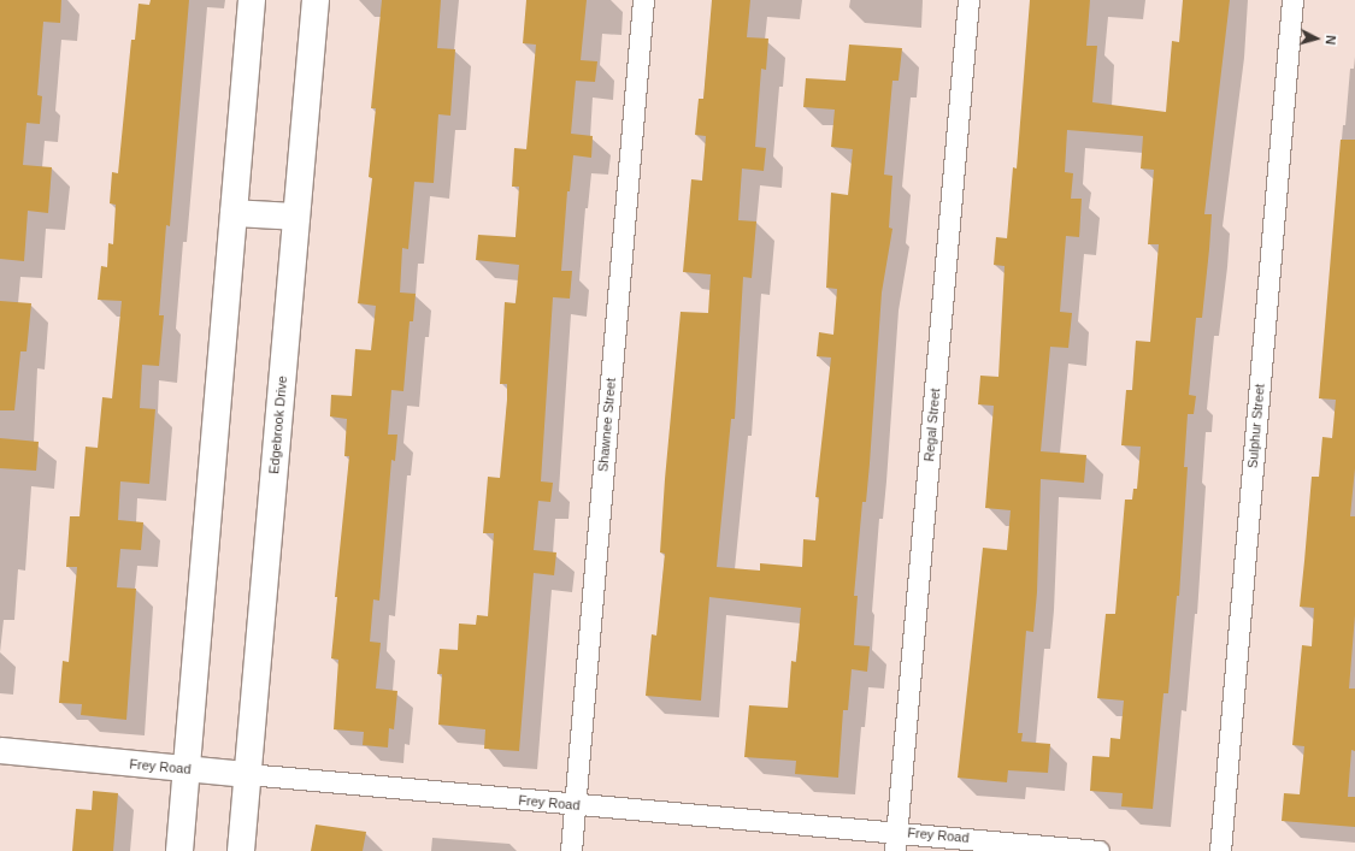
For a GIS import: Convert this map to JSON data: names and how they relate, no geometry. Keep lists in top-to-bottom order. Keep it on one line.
{"streets":{"main road":["Edgebrook Drive"],"street":["Shawnee Street","Regal Street","Sulphur Street","Frey Road"]},"crossings":[["Edgebrook Drive","Frey Road"],["Shawnee Street","Frey Road"],["Regal Street","Frey Road"]],"north":"right"}
